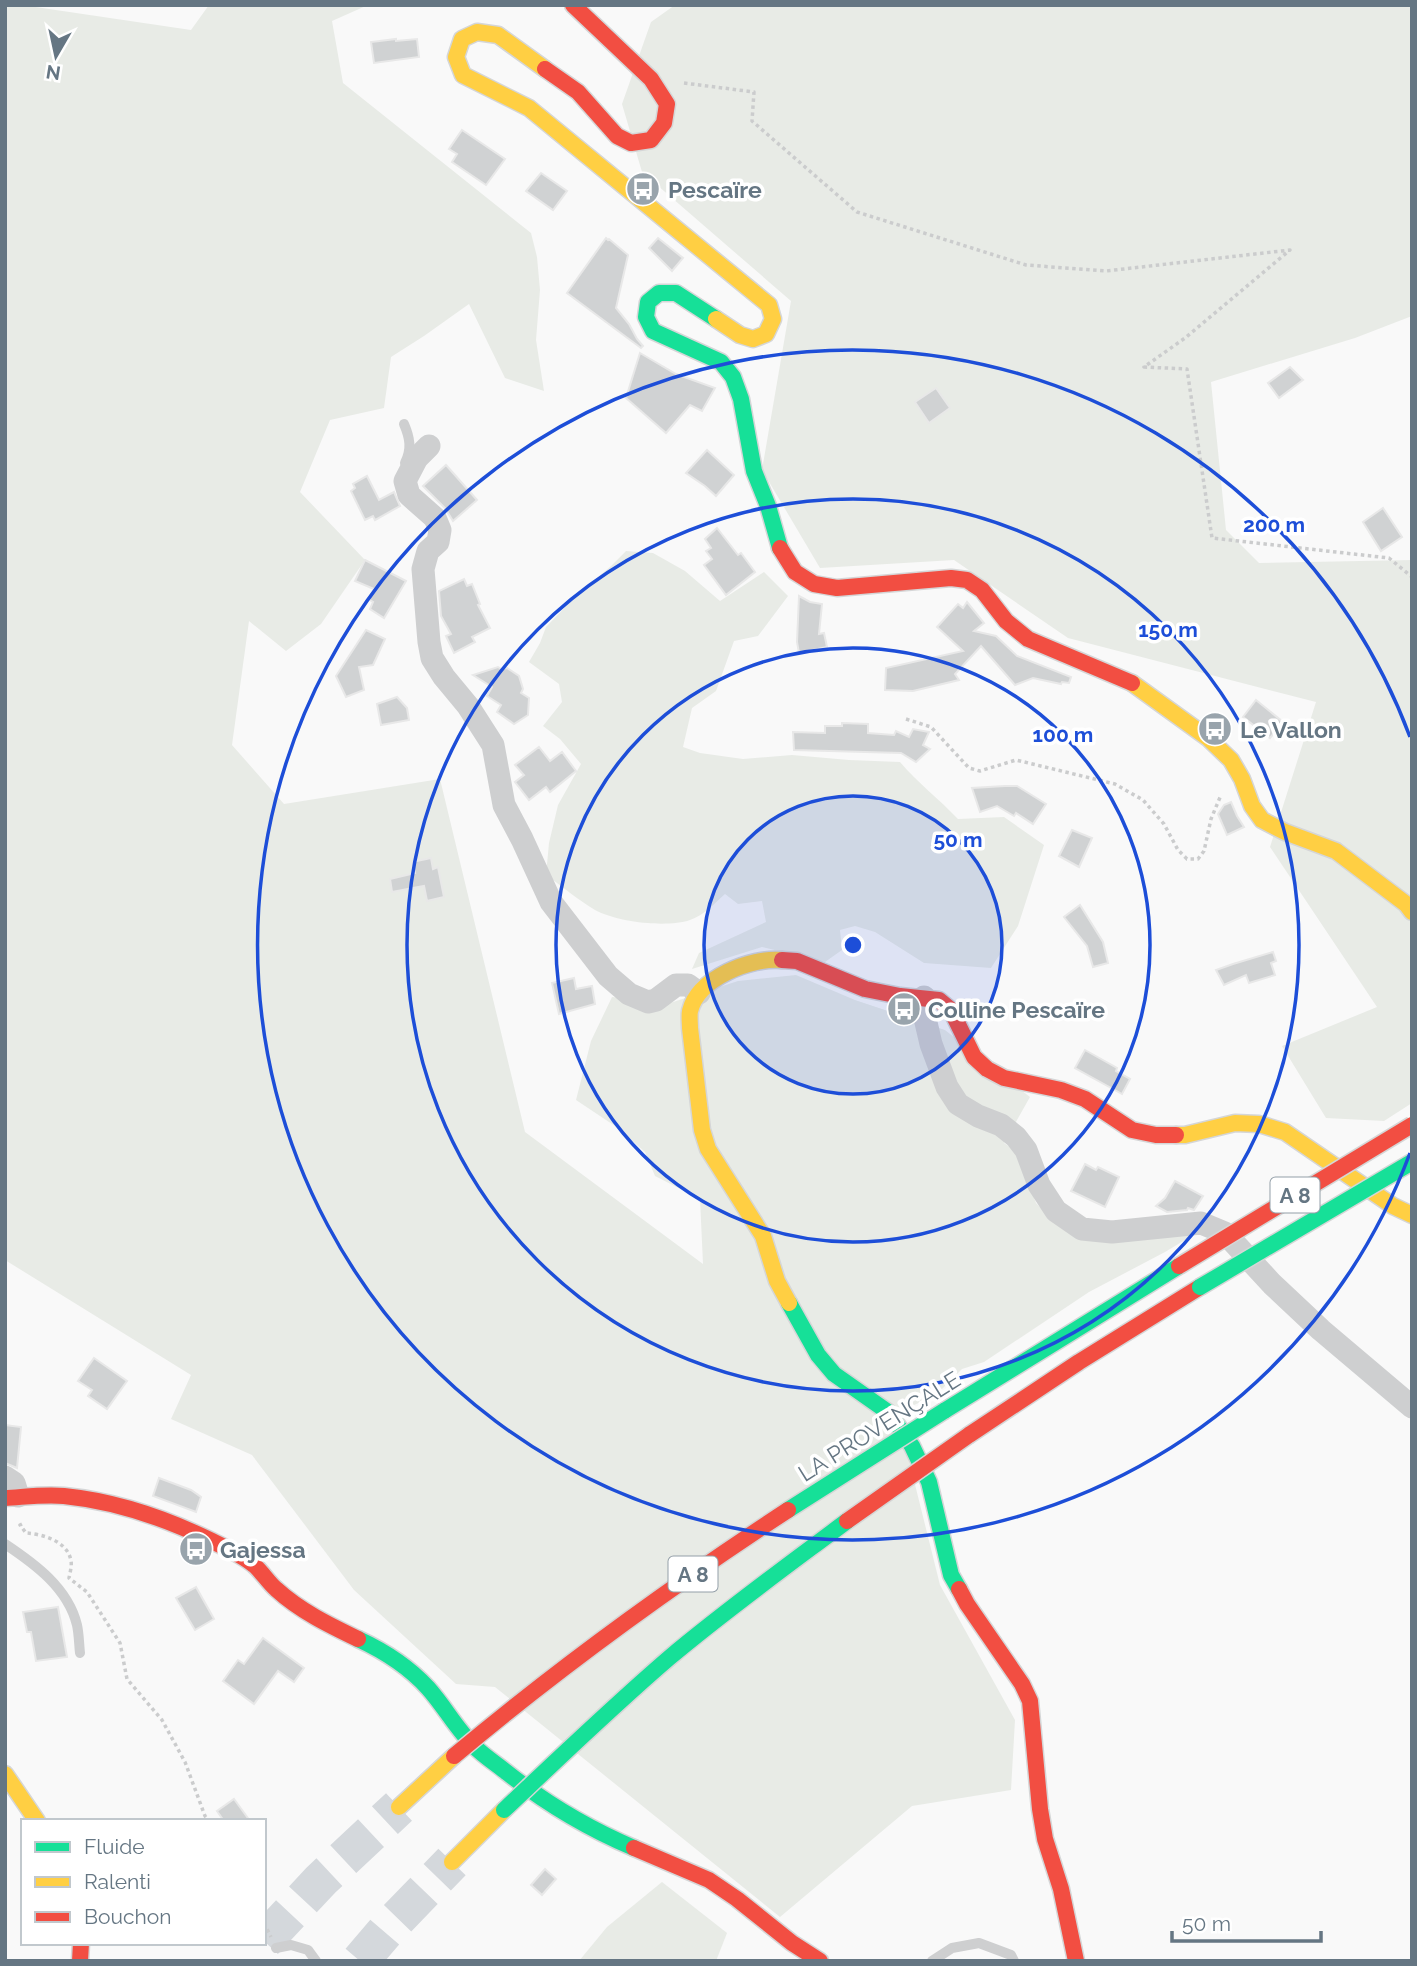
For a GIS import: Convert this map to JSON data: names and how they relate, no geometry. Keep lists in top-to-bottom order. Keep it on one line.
{"streets":{"main road":["A 8","LA PROVENÇALE"]},"places":{"bus stop":["Pescaïre","Le Vallon","Colline Pescaïre","Gajessa"]},"legend":["Fluide","Ralenti","Bouchon"],"scale_bar":"50 m","north":"bottom","rings":["200 m","150 m","100 m","50 m"]}
